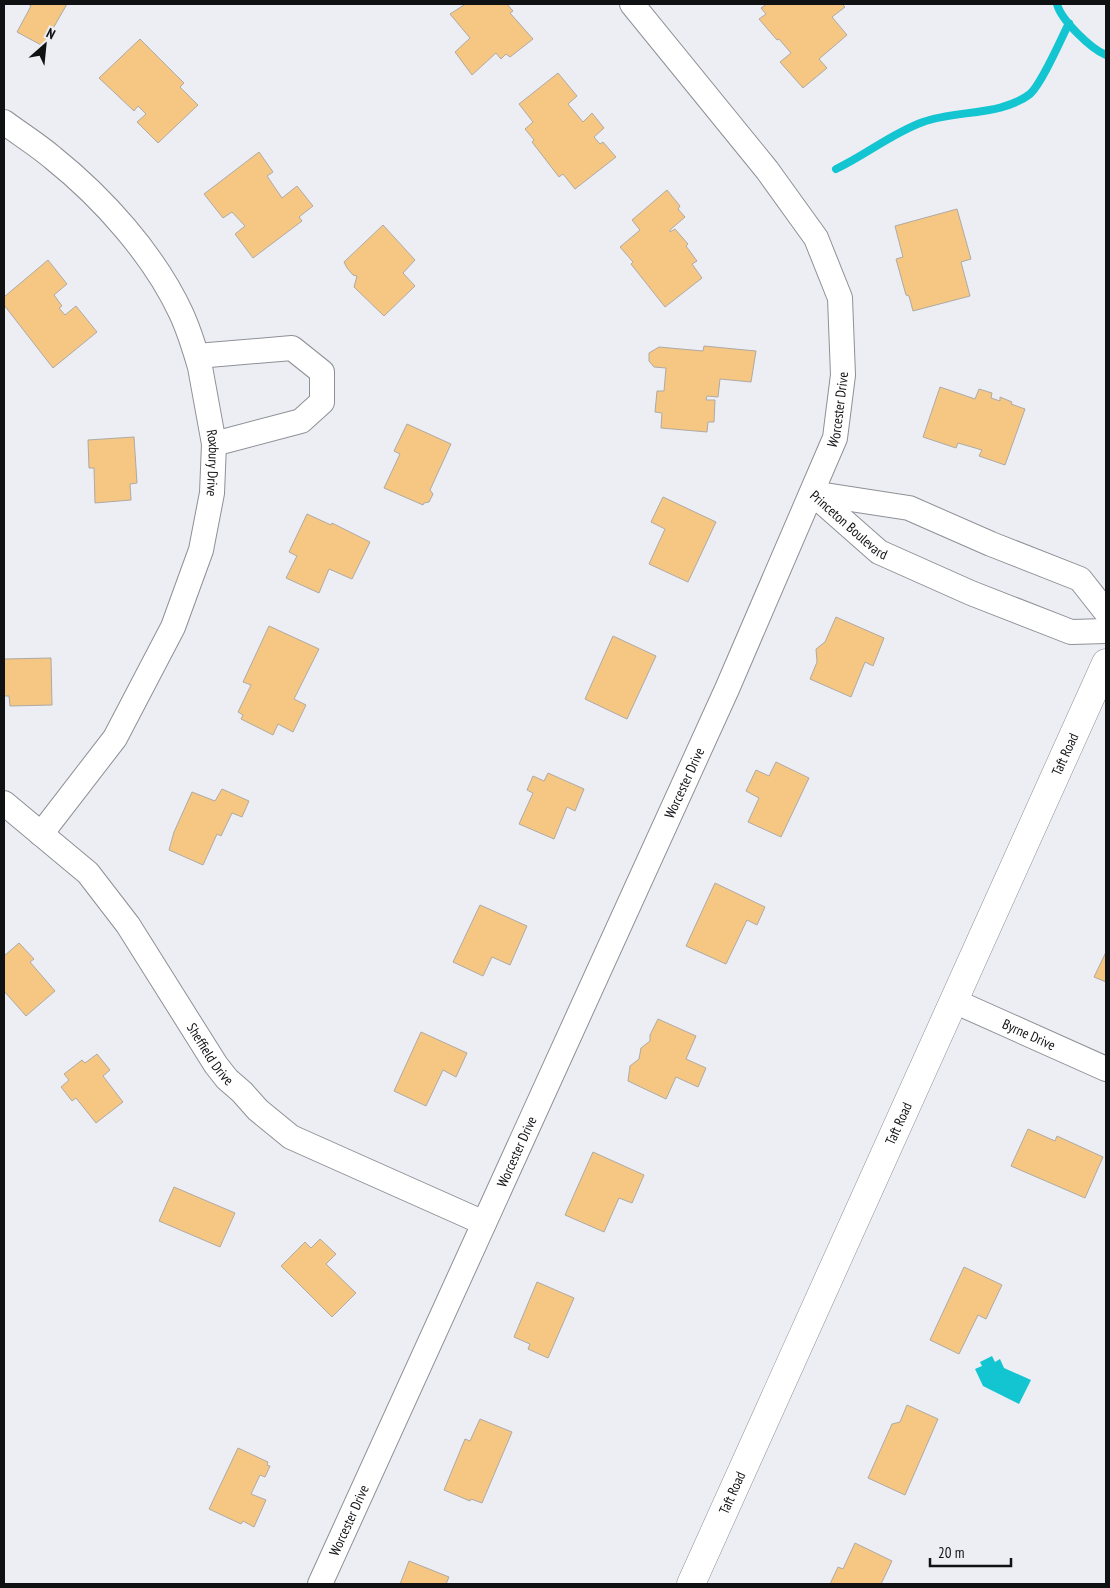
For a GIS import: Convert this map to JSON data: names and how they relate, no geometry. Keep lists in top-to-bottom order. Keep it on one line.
{"streets":{"street":["Worcester Drive","Roxbury Drive","Princeton Boulevard","Taft Road","Byrne Drive","Sheffield Drive"]},"crossings":[["Worcester Drive","Princeton Boulevard"],["Worcester Drive","Sheffield Drive"],["Roxbury Drive","Sheffield Drive"],["Taft Road","Byrne Drive"]],"scale_bar":"20 m","north":"top right"}
